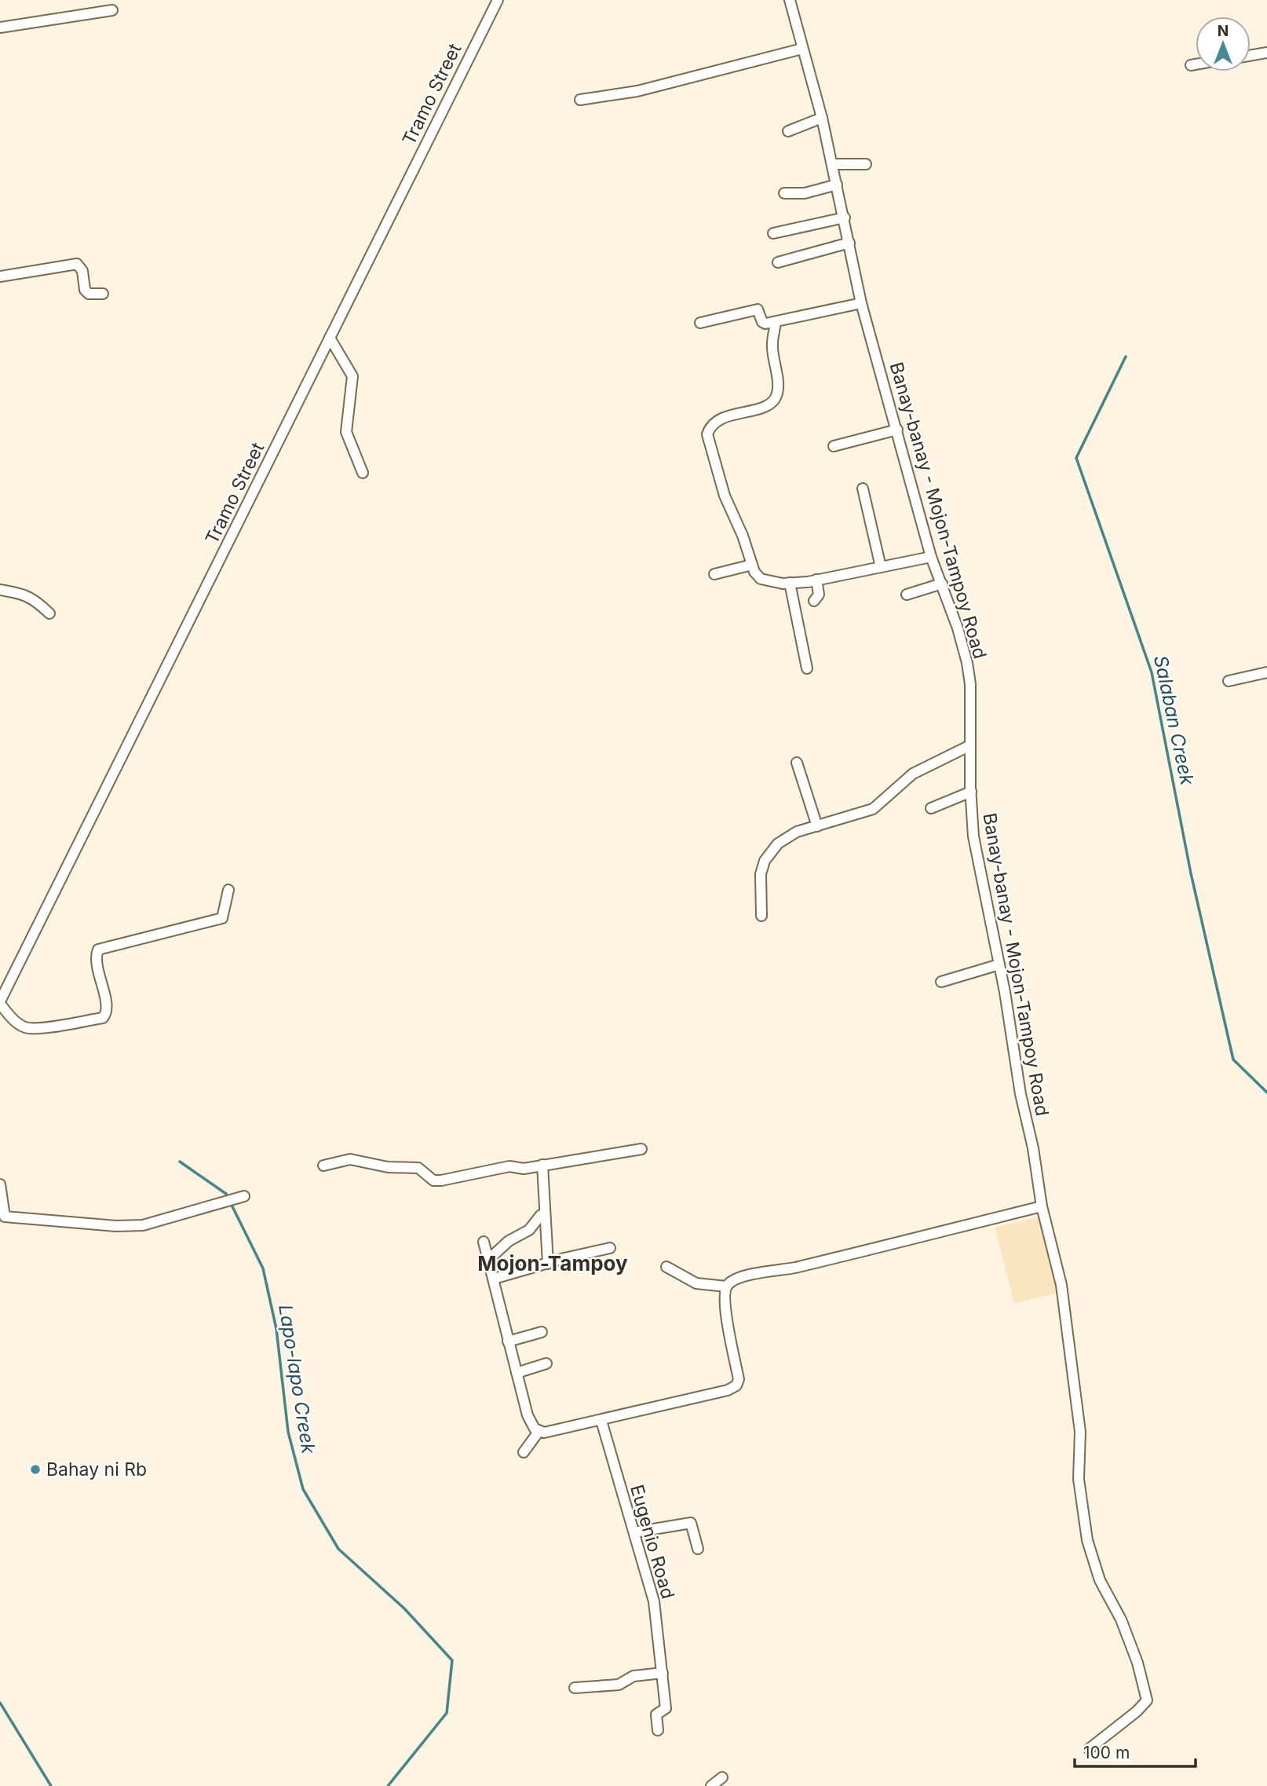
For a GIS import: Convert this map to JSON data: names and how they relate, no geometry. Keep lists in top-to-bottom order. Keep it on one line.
{"streets":{"street":["Tramo Street","Banay-banay - Mojon-Tampoy Road","Eugenio Road"]},"districts":["Mojon-Tampoy"],"water":["Salaban Creek","Lapo-lapo Creek"],"places":["Bahay ni Rb"],"scale_bar":"100 m","north":"top"}
